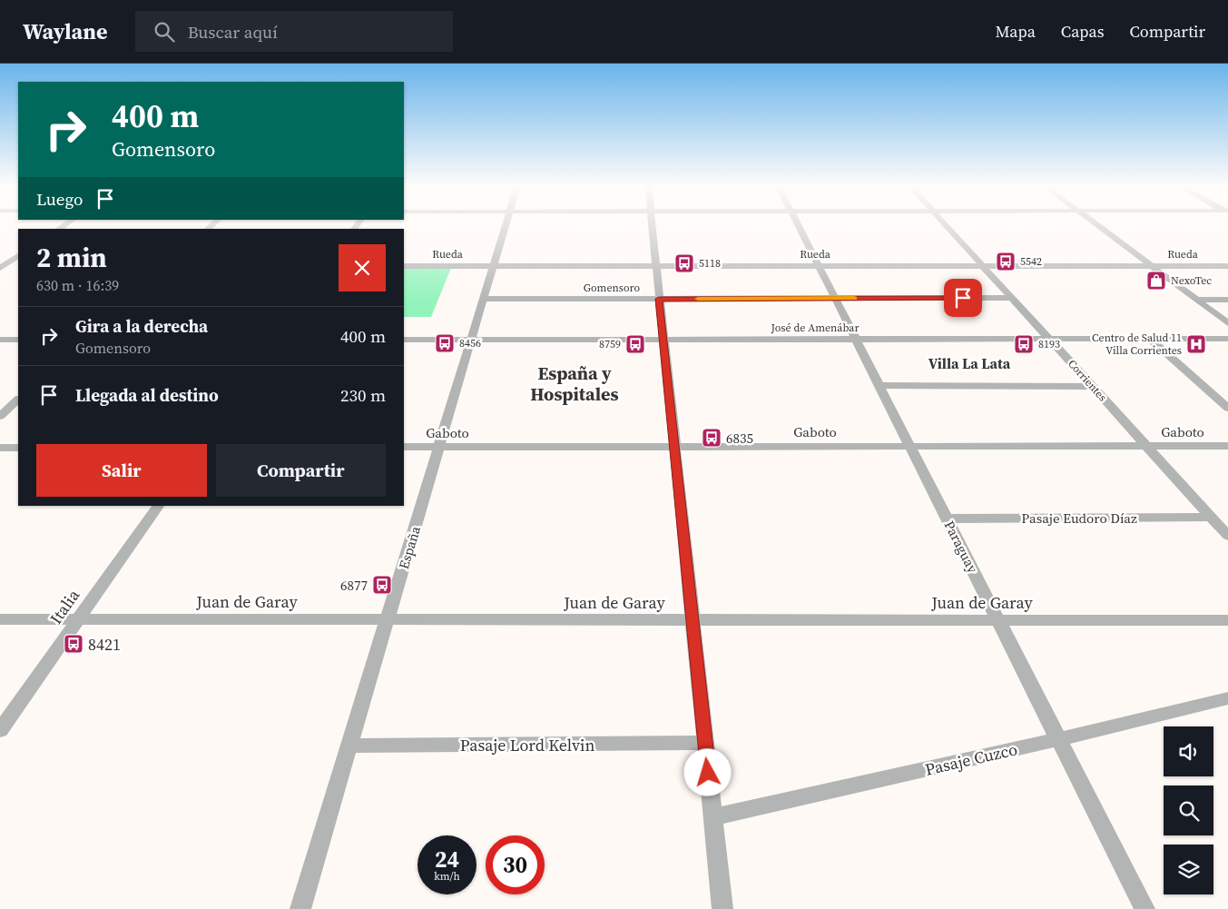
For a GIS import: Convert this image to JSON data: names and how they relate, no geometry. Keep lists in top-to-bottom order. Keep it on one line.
{"streets":{"street":["Rueda","Gomensoro","José de Amenábar","Corrientes","Gaboto","Pasaje Eudoro Díaz","Paraguay","España","Juan de Garay","Italia","Pasaje Lord Kelvin","Pasaje Cuzco"]},"crossings":[["Rueda","Corrientes"],["Rueda","Paraguay"],["Rueda","España"],["Gomensoro","Corrientes"],["Gomensoro","Paraguay"],["Gomensoro","España"],["José de Amenábar","Corrientes"],["José de Amenábar","Paraguay"],["José de Amenábar","España"],["Corrientes","Gaboto"],["Corrientes","Pasaje Eudoro Díaz"],["Gaboto","Paraguay"],["Gaboto","España"],["Pasaje Eudoro Díaz","Paraguay"],["Paraguay","Juan de Garay"],["Paraguay","Pasaje Cuzco"],["España","Juan de Garay"],["España","Pasaje Lord Kelvin"],["Juan de Garay","Italia"]],"districts":["Villa La Lata","España y Hospitales"],"places":{"bus stop":["5542","5118","8456","8759","8193","6835","6877","8421"],"shop":["NexoTec"],"hospital":["Centro de Salud 11 Villa Corrientes"]},"page":{"header":"Waylane","search":"Buscar aquí","nav":["Mapa","Capas","Compartir"],"turn":["400 m","Gomensoro"],"then":"Luego","heading":["2 min","630 m · 16:39"],"list":[{"name":"Gira a la derecha","note":"Gomensoro","value":"400 m"},{"name":"Llegada al destino","value":"230 m"}],"buttons":["Salir","Compartir"],"speed":"24 km/h","limit":"30"}}
